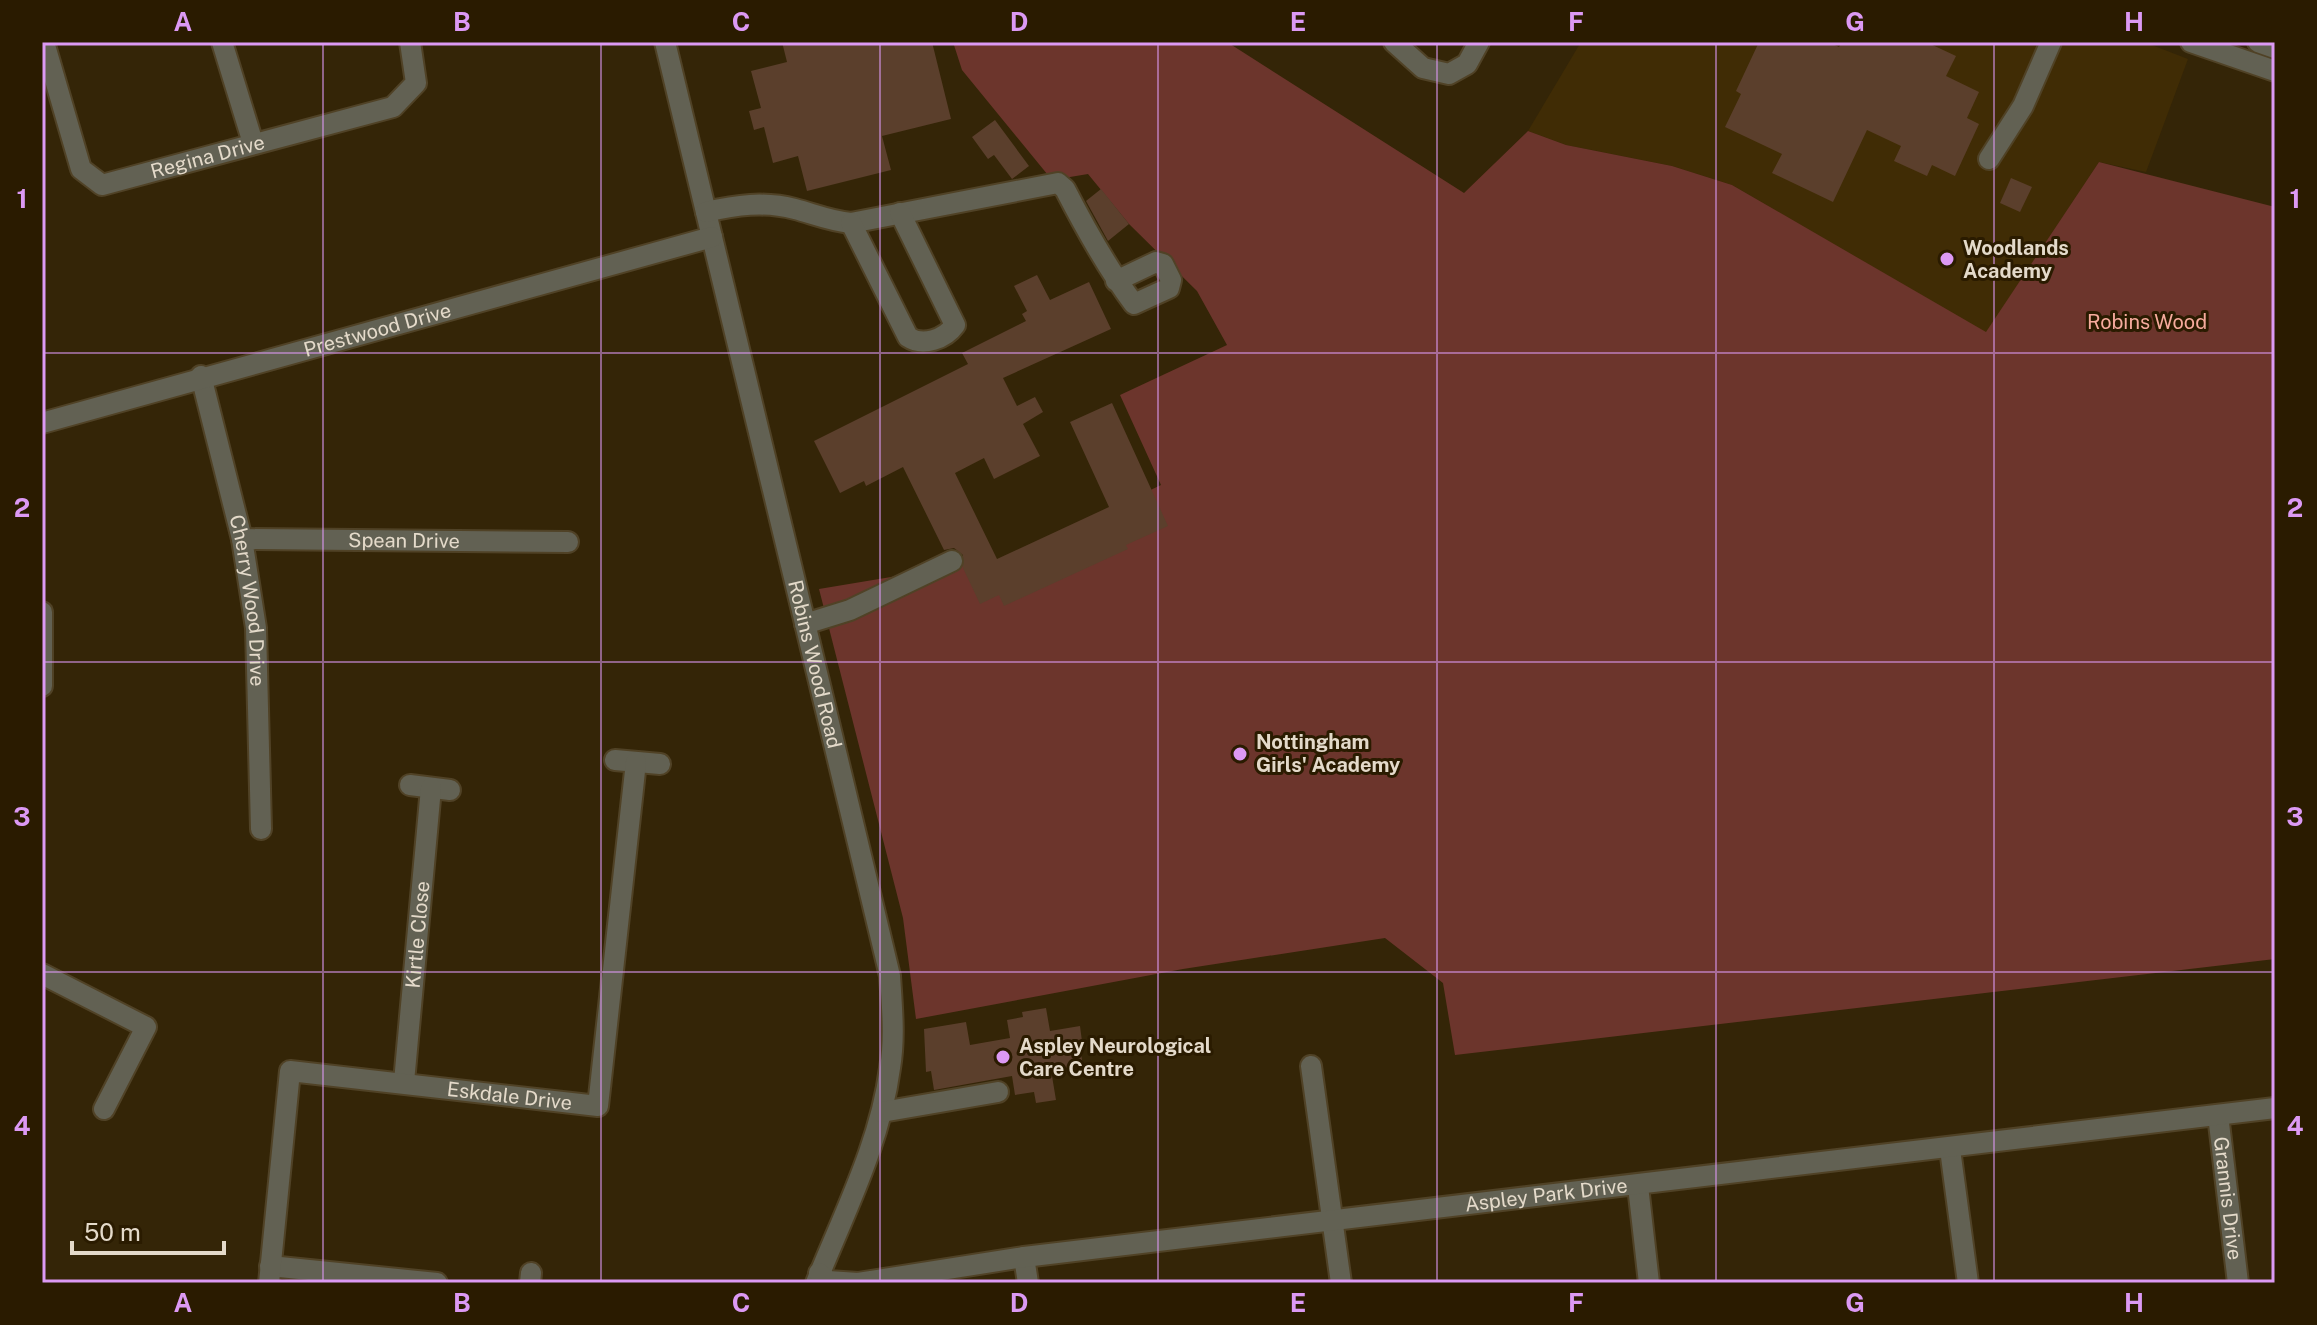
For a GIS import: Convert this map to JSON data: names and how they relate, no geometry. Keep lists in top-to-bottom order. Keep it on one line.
{"streets":{"street":["Regina Drive","Prestwood Drive","Spean Drive","Cherry Wood Drive","Robins Wood Road","Kirtle Close","Eskdale Drive","Aspley Park Drive","Grannis Drive"]},"crossings":[["Prestwood Drive","Cherry Wood Drive"],["Prestwood Drive","Robins Wood Road"],["Spean Drive","Cherry Wood Drive"],["Robins Wood Road","Aspley Park Drive"],["Kirtle Close","Eskdale Drive"],["Aspley Park Drive","Grannis Drive"]],"parks":["Robins Wood"],"places":["Woodlands Academy","Nottingham Girls' Academy","Aspley Neurological Care Centre"],"scale_bar":"50 m","grid":{"columns":["A","B","C","D","E","F","G","H"],"rows":["1","2","3","4"]}}
